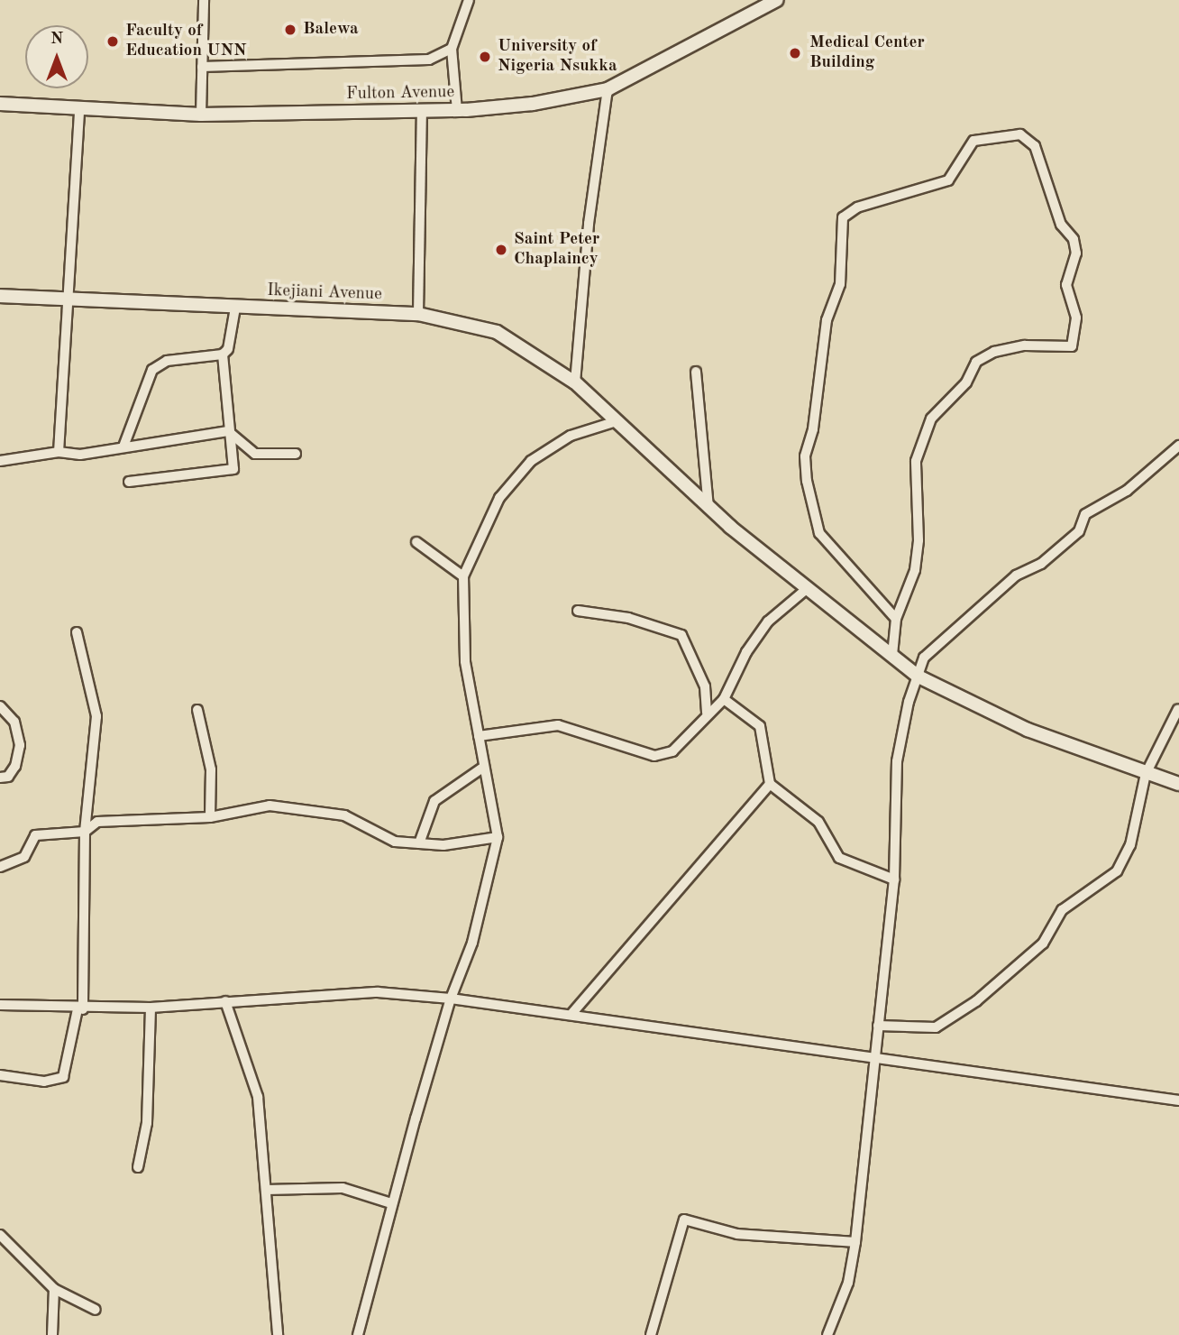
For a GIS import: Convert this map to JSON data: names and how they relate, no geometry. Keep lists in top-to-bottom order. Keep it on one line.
{"streets":{"street":["Fulton Avenue","Ikejiani Avenue"]},"places":["Balewa","Faculty of Education UNN","Medical Center Building","University of Nigeria Nsukka","Saint Peter Chaplaincy"],"north":"top"}
